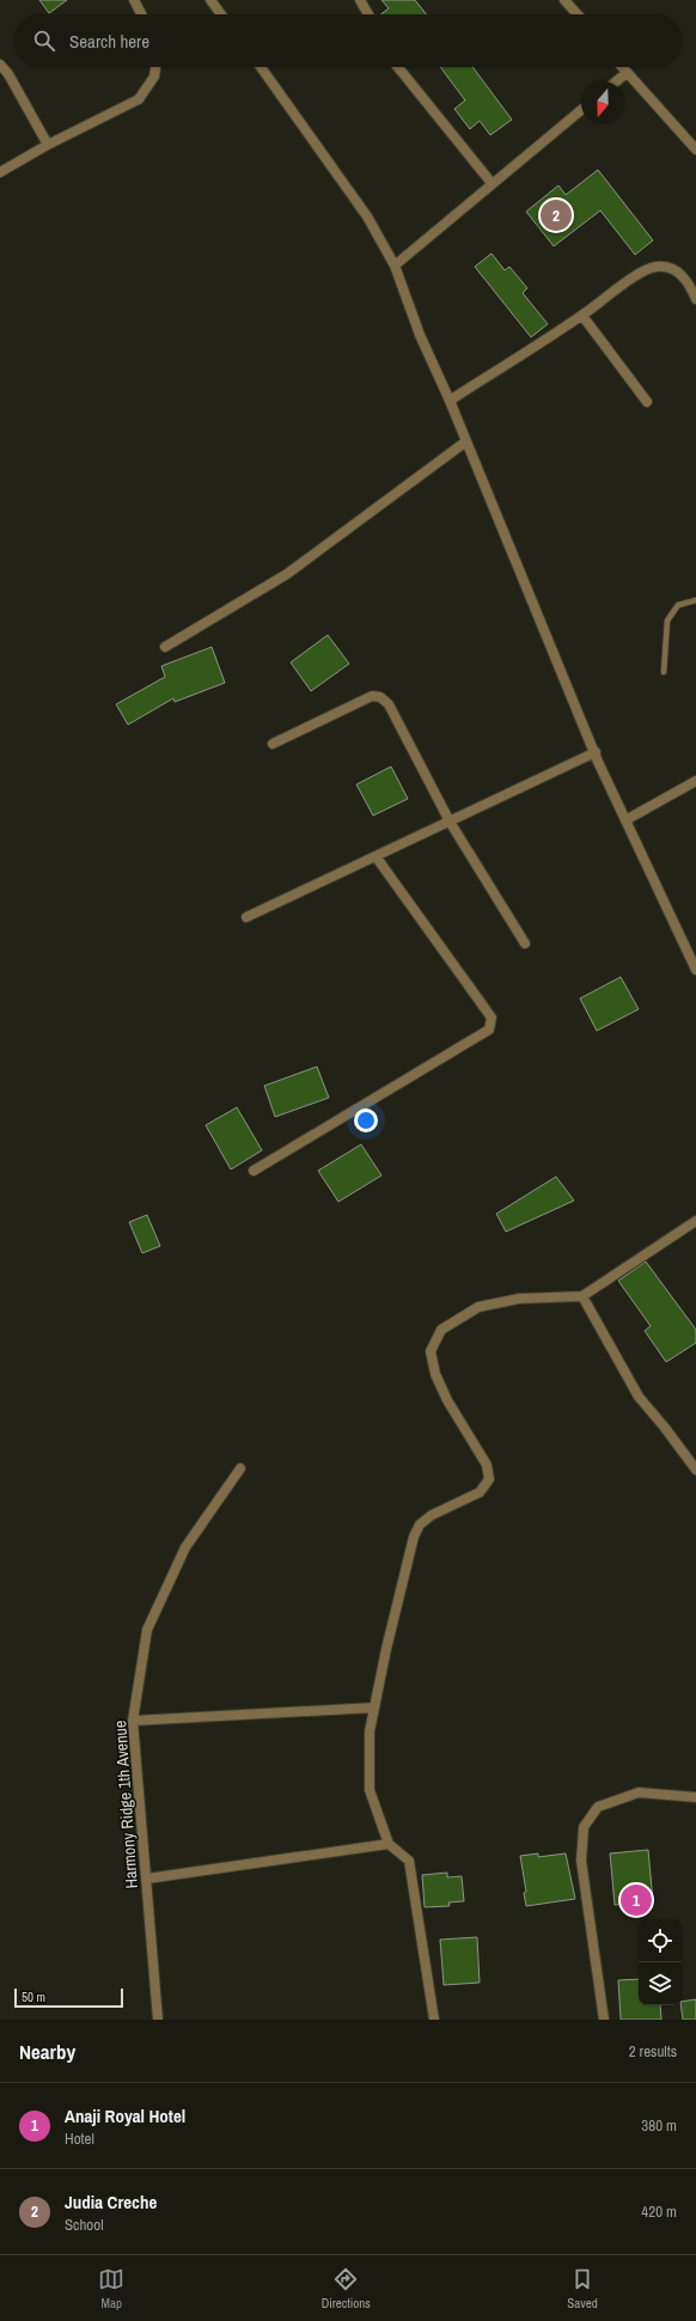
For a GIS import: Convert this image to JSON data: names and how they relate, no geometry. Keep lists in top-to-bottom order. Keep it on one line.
{"streets":{"street":["Harmony Ridge 1th Avenue"]},"scale_bar":"50 m","north":"bottom","page":{"search":"Search here","pins":["2","1"],"scale":"50 m","heading":["Nearby","2 results"],"list":[{"mark":"1","name":"Anaji Royal Hotel","note":"Hotel","value":"380 m"},{"mark":"2","name":"Judia Creche","note":"School","value":"420 m"}],"nav":["Map","Directions","Saved"]}}
